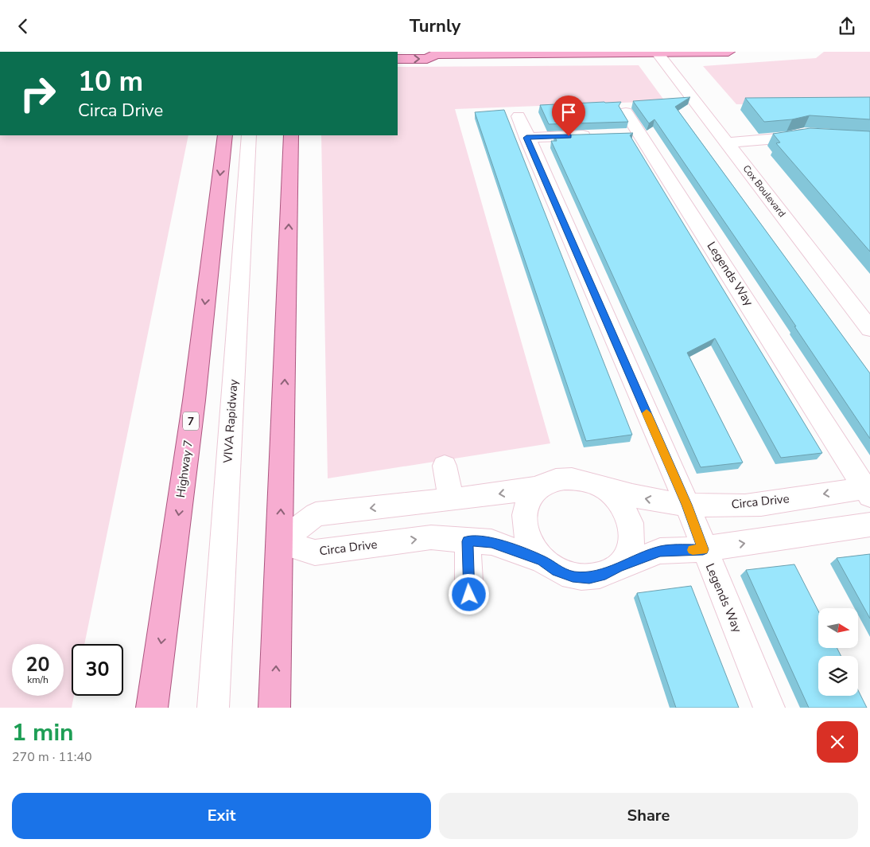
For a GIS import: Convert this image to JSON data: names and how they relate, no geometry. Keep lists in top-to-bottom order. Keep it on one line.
{"streets":{"main road":["7","Highway 7"],"street":["Cox Boulevard","Legends Way","VIVA Rapidway","Circa Drive"]},"crossings":[["Legends Way","Circa Drive"]],"north":"right","page":{"header":"Turnly","turn":["10 m","Circa Drive"],"speed":"20 km/h","limit":"30","heading":["1 min","270 m · 11:40"],"buttons":["Exit","Share"]}}
